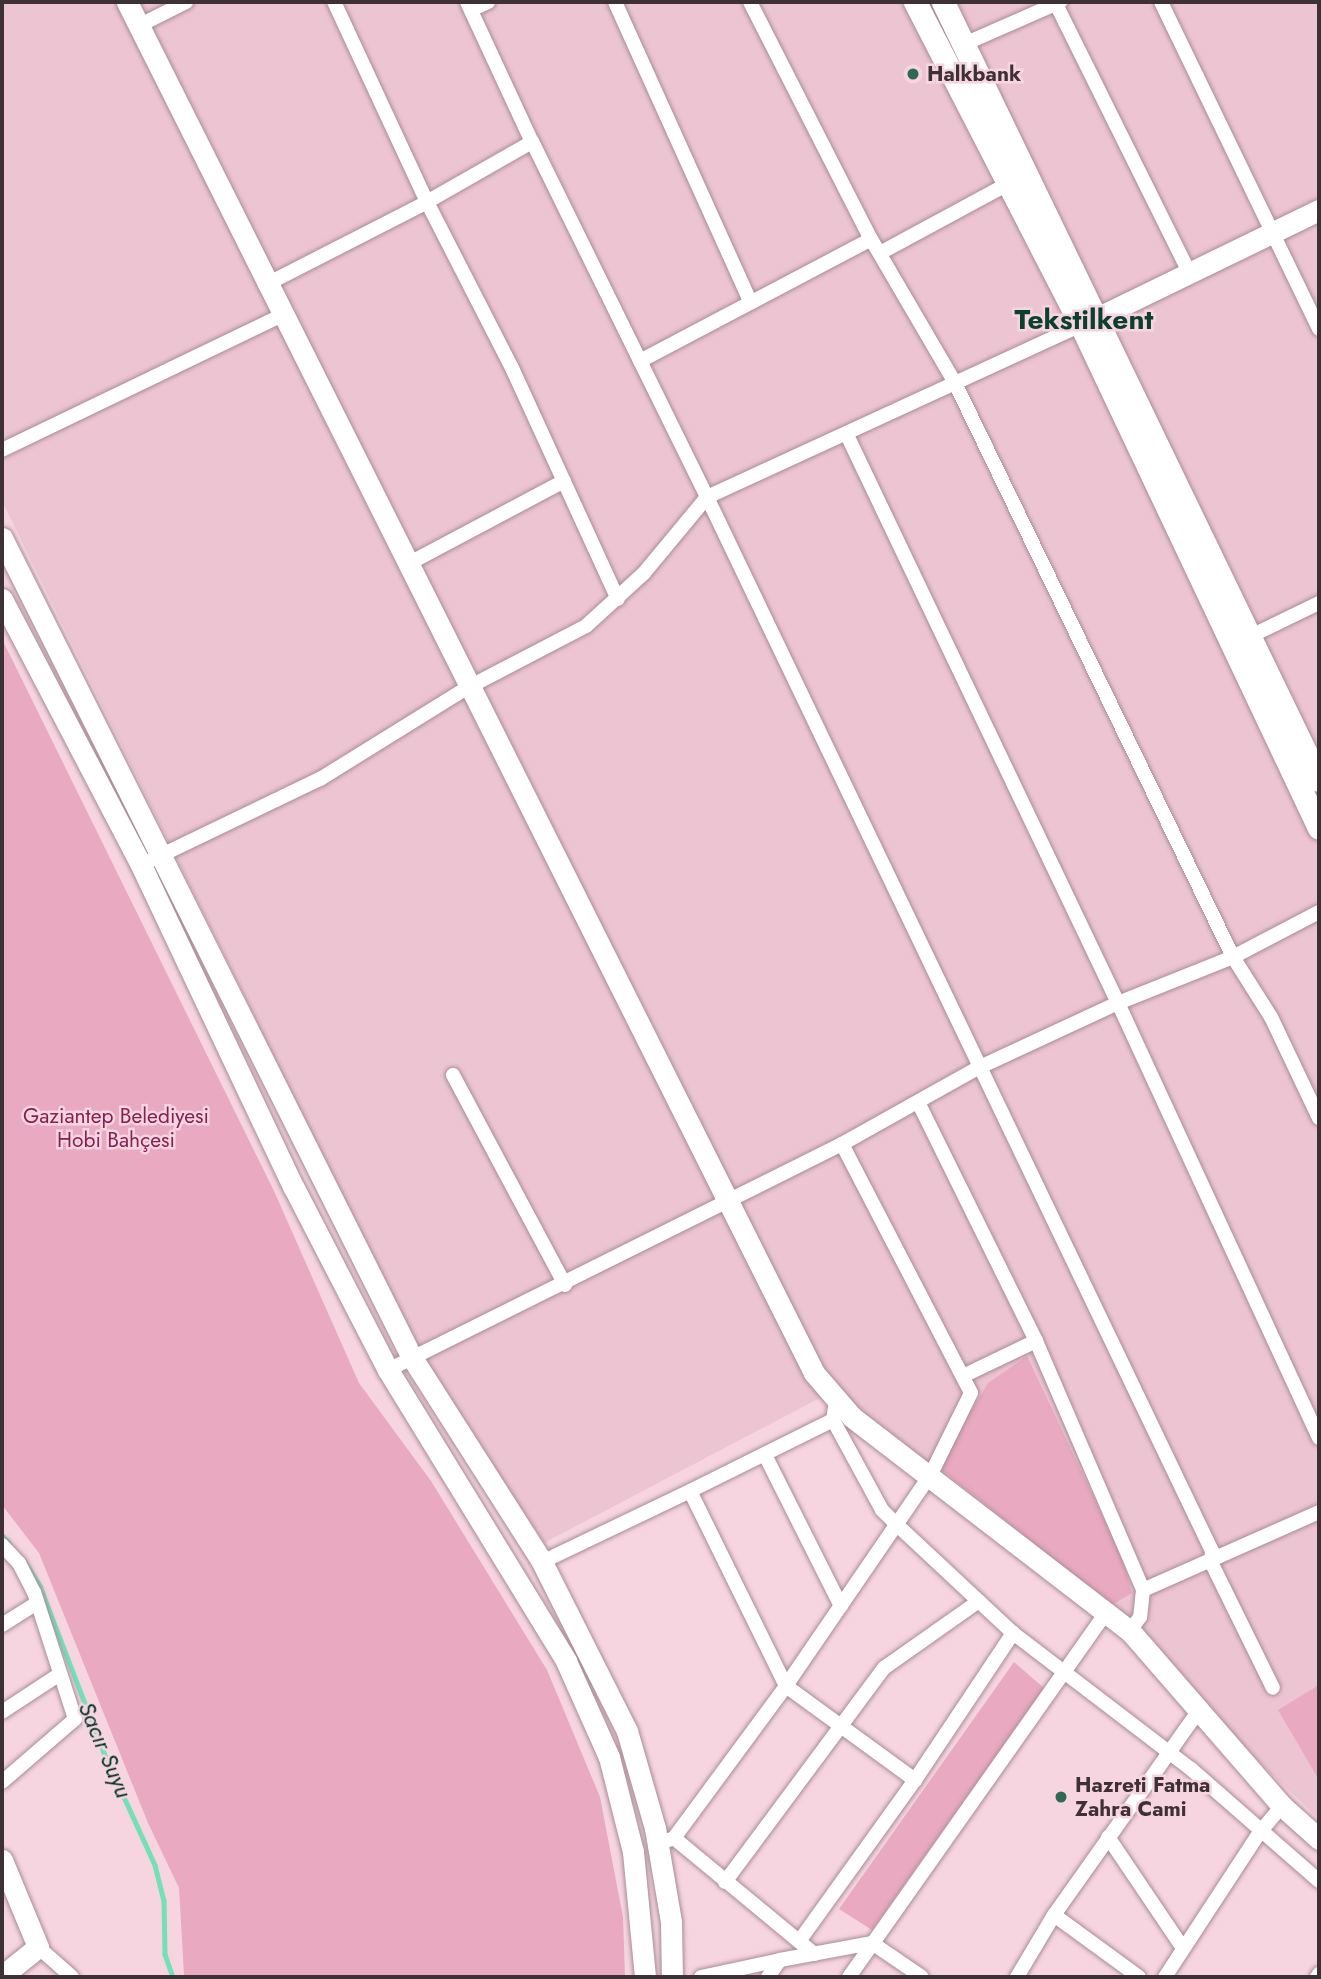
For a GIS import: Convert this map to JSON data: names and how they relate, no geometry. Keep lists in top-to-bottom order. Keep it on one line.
{"districts":["Tekstilkent"],"water":["Sacır Suyu"],"parks":["Gaziantep Belediyesi Hobi Bahçesi"],"places":["Halkbank","Hazreti Fatma Zahra Cami"]}
